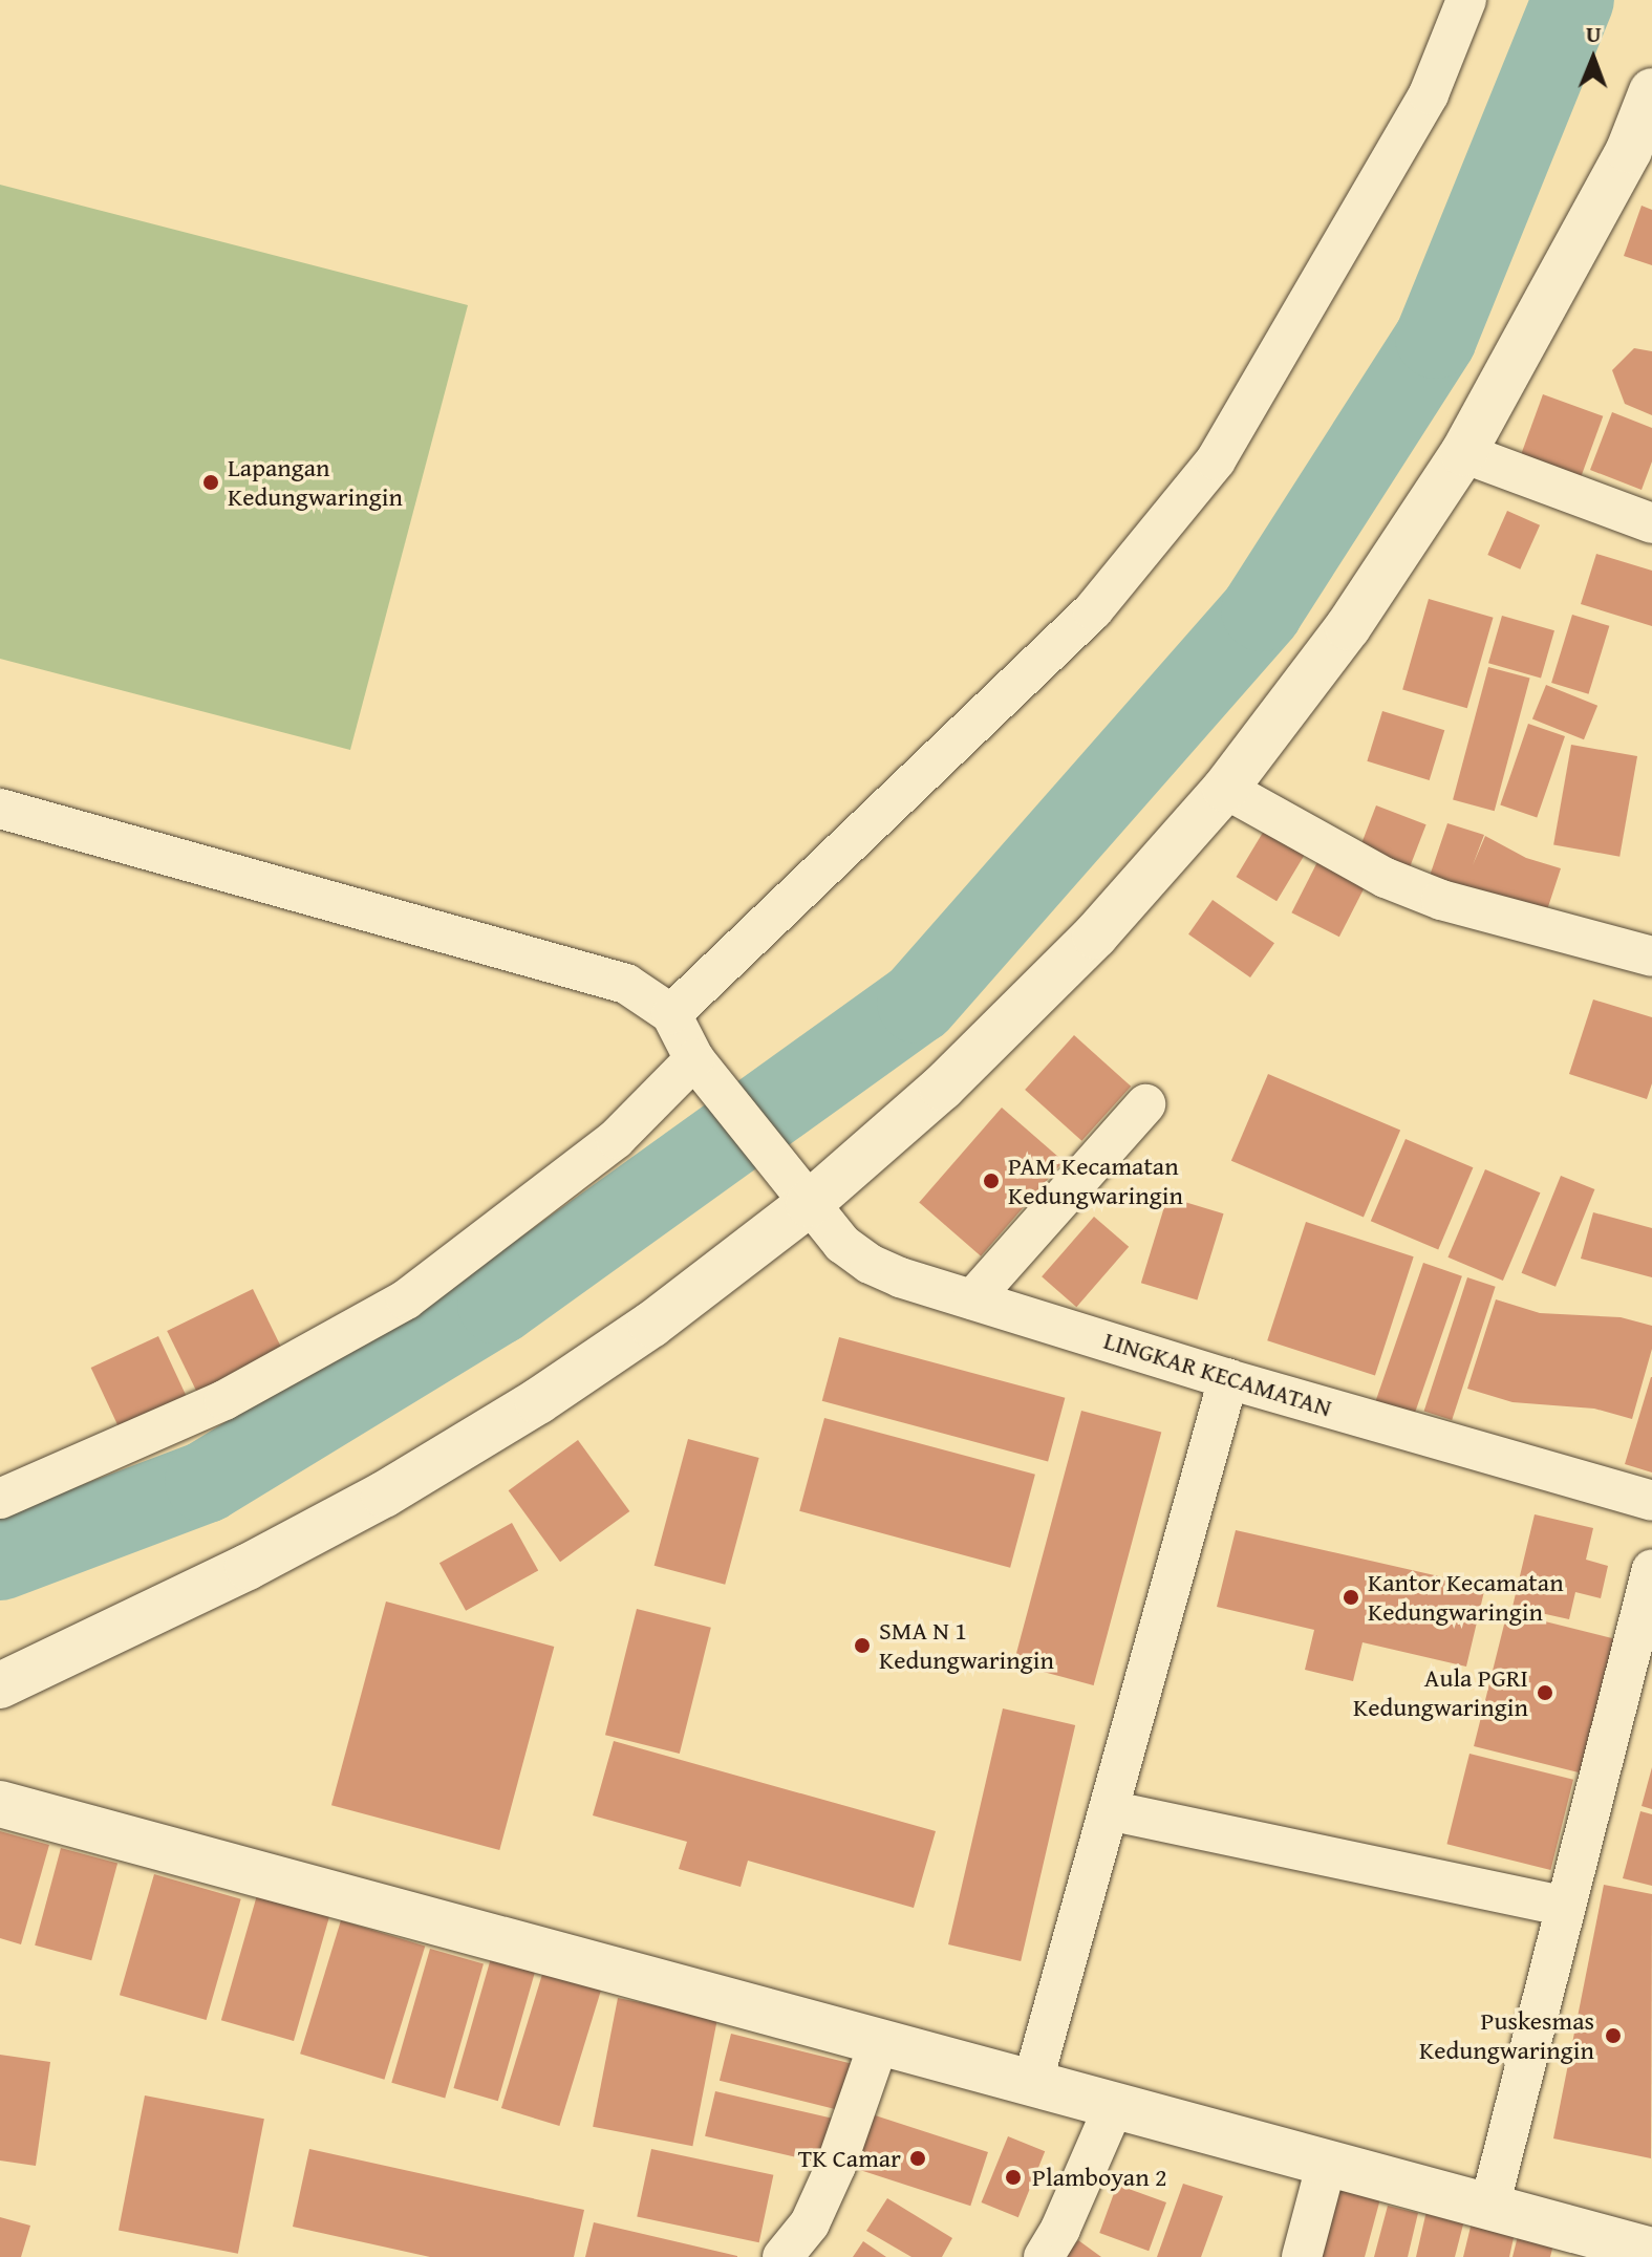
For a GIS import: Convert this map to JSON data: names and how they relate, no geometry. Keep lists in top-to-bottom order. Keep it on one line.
{"streets":{"street":["LINGKAR KECAMATAN"]},"places":["Lapangan Kedungwaringin","PAM Kecamatan Kedungwaringin","Kantor Kecamatan Kedungwaringin","SMA N 1 Kedungwaringin","Aula PGRI Kedungwaringin","Puskesmas Kedungwaringin","TK Camar","Plamboyan 2"],"north":"top"}
